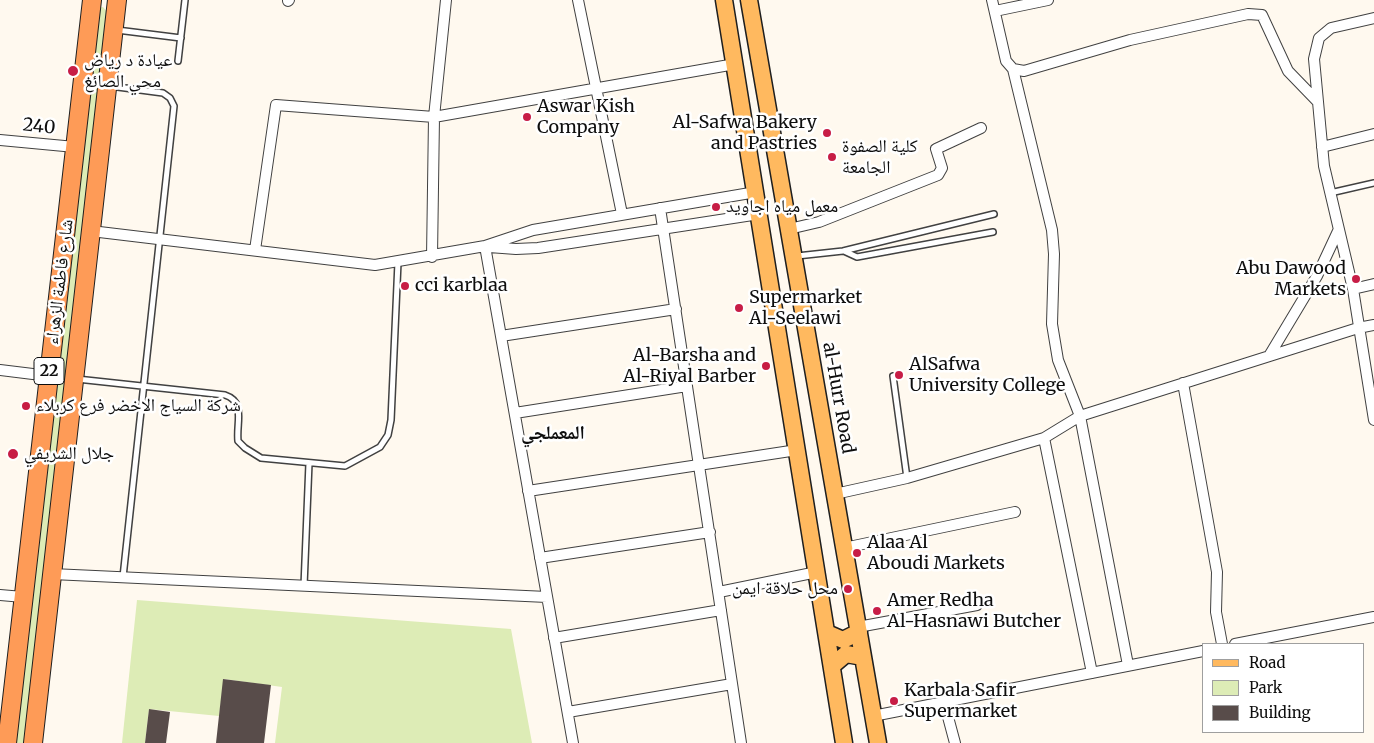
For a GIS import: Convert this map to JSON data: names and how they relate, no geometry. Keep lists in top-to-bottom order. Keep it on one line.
{"streets":{"highway":["شارع فاطمة الزهراء","22"],"main road":["al-Hurr Road"],"street":["240"]},"crossings":[["240","شارع فاطمة الزهراء"]],"districts":["المعملجي"],"places":["عيادة د رياض محي الصائغ","Aswar Kish Company","Al-Safwa Bakery and Pastries","كلية الصفوة الجامعة","معمل مياه اجاويد","Abu Dawood Markets","cci karblaa","Supermarket Al-Seelawi","Al-Barsha and Al-Riyal Barber","AlSafwa University College","شركة السياج الاخضر فرع كربلاء","جلال الشريفي","Alaa Al Aboudi Markets","محل حلاقة ايمن","Amer Redha Al-Hasnawi Butcher","Karbala Safir Supermarket"],"legend":["Road","Park","Building"]}
